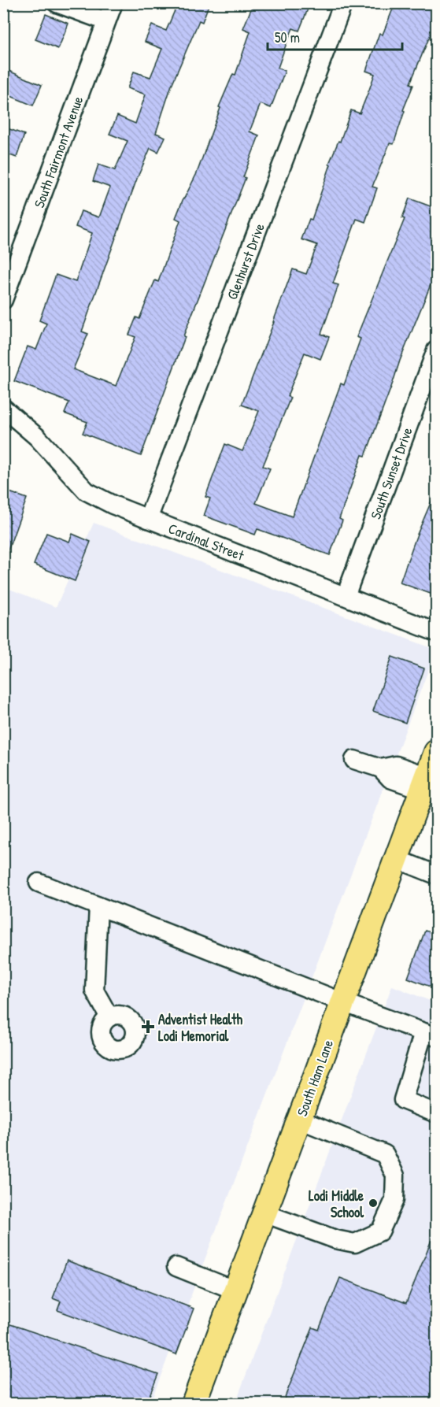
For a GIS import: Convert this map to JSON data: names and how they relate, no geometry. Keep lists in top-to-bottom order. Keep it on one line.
{"streets":{"main road":["South Ham Lane"],"street":["South Fairmont Avenue","Glenhurst Drive","South Sunset Drive","Cardinal Street"]},"crossings":[["Glenhurst Drive","Cardinal Street"],["South Sunset Drive","Cardinal Street"]],"places":{"health":["Adventist Health Lodi Memorial"],"other":["Lodi Middle School"]},"scale_bar":"50 m"}
